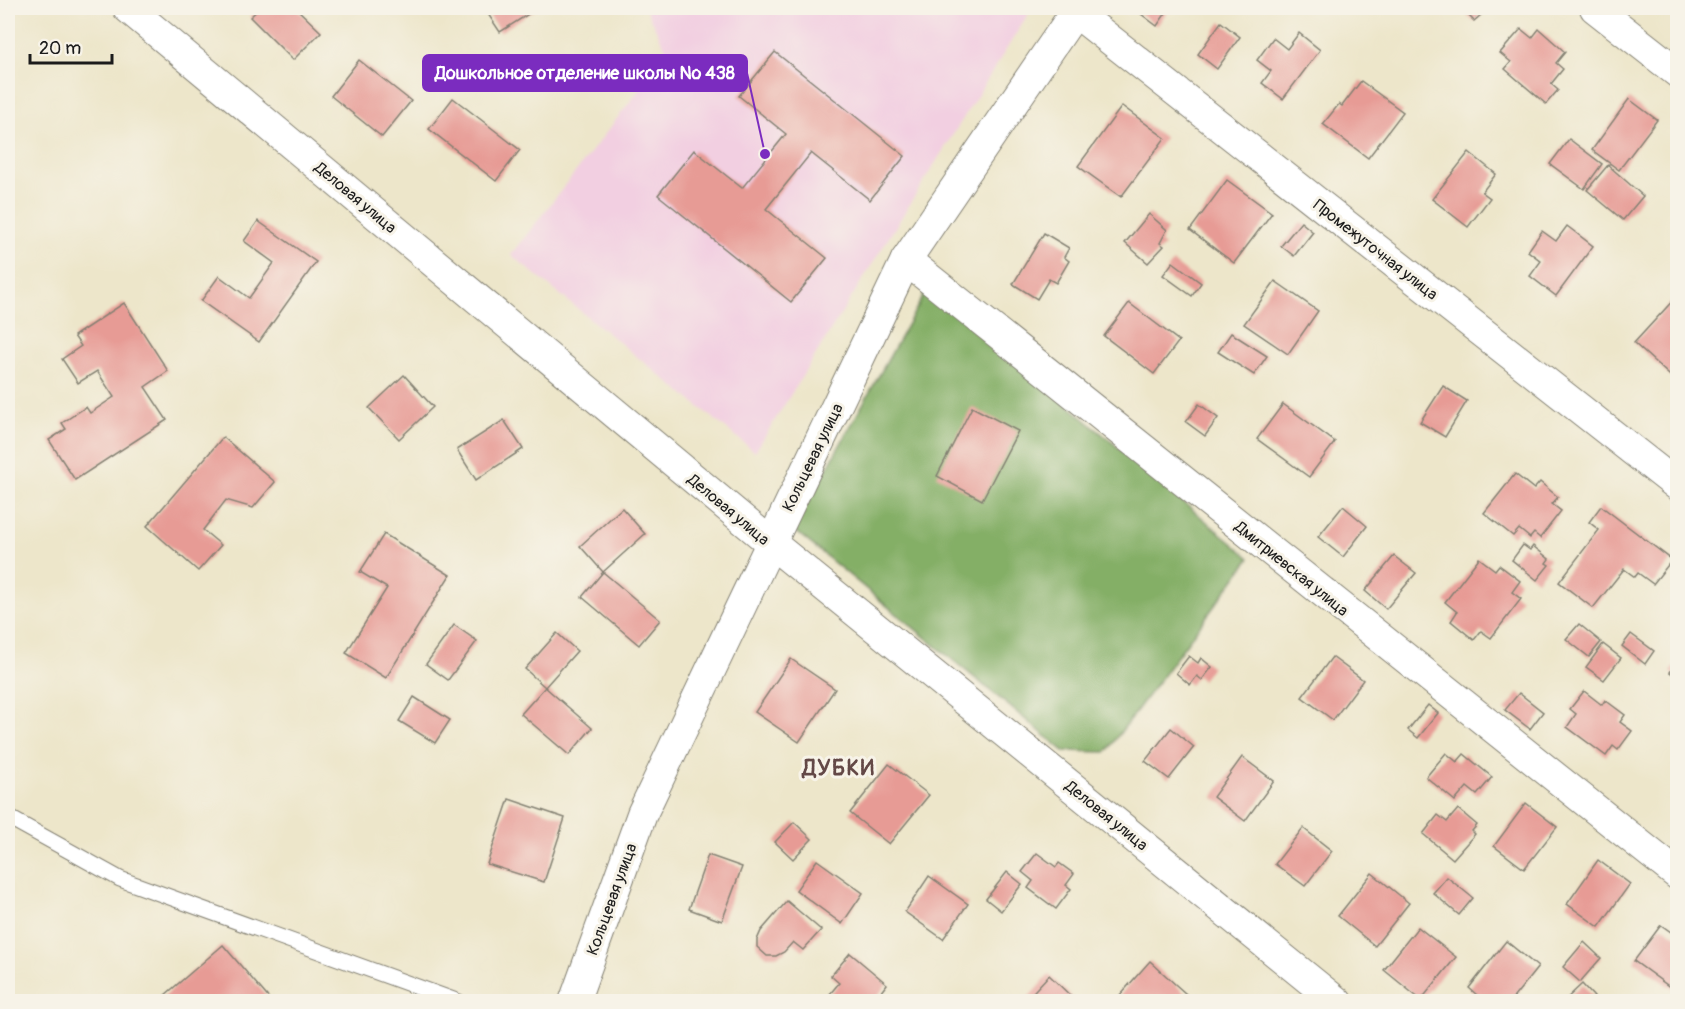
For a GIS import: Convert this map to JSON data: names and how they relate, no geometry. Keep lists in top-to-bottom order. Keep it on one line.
{"streets":{"street":["Деловая улица","Промежуточная улица","Кольцевая улица","Дмитриевская улица"]},"crossings":[["Деловая улица","Кольцевая улица"],["Промежуточная улица","Кольцевая улица"],["Кольцевая улица","Дмитриевская улица"]],"districts":["ДУБКИ"],"places":["Дошкольное отделение школы № 438"],"scale_bar":"20 m"}
